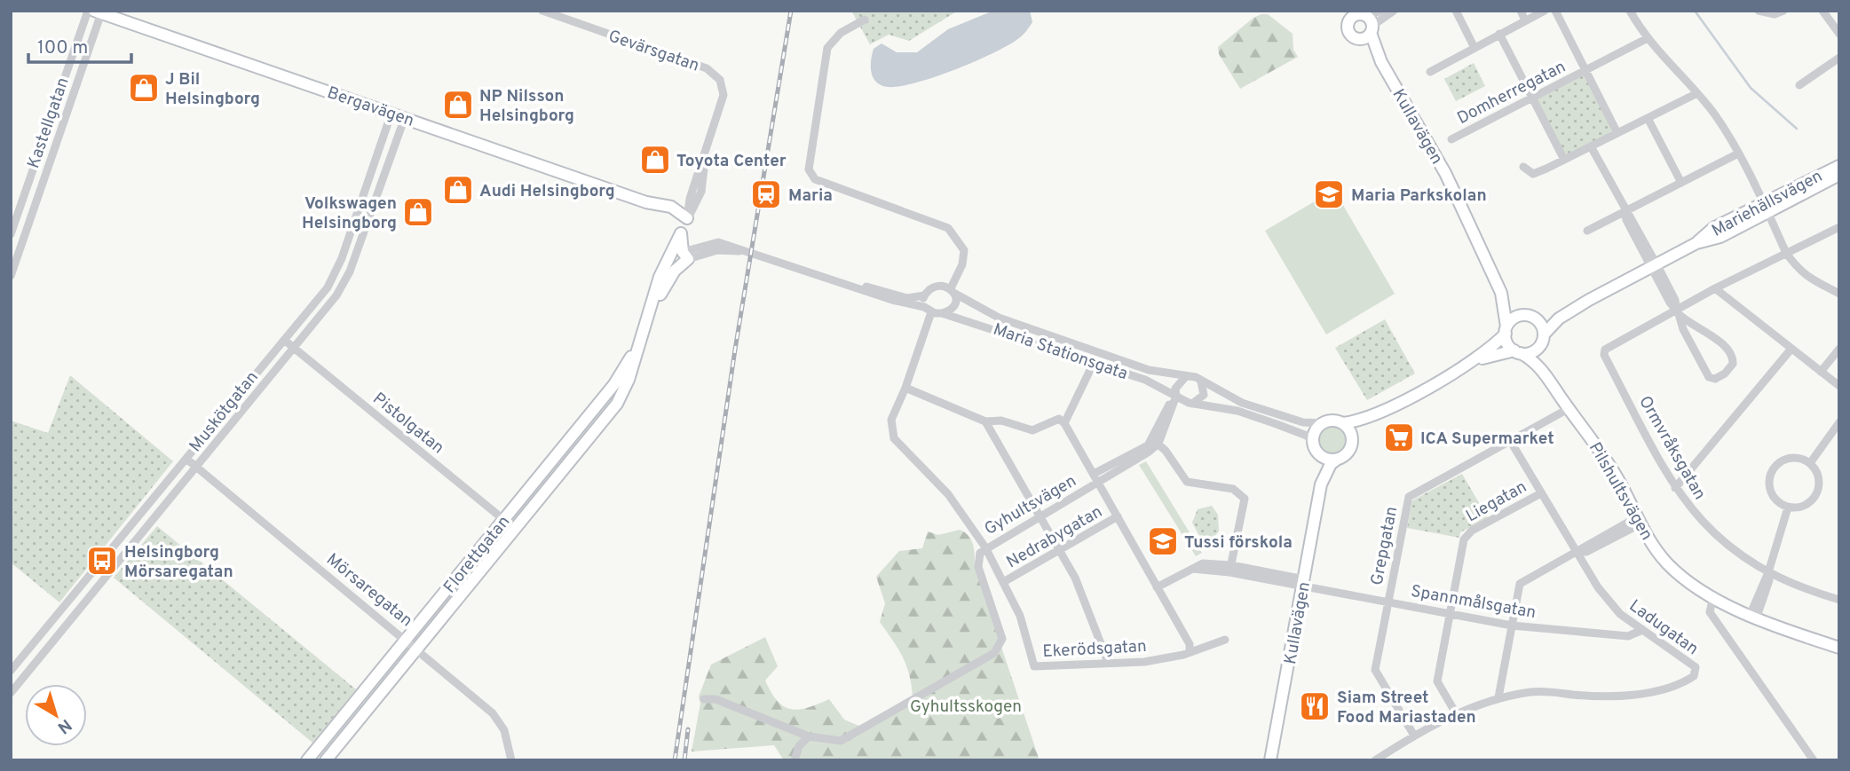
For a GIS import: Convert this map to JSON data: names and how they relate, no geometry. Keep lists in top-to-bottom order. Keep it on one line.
{"streets":{"street":["Gevärsgatan","Domherregatan","Bergavägen","Kastellgatan","Kullavägen","Mariehällsvägen","Maria Stationsgata","Muskötgatan","Pistolgatan","Ormvråksgatan","Pilshultsvägen","Liegatan","Gyhultsvägen","Nedrabygatan","Grepgatan","Florettgatan","Mörsaregatan","Spannmålsgatan","Ladugatan","Ekerödsgatan"]},"crossings":[["Gevärsgatan","Bergavägen"],["Gevärsgatan","Maria Stationsgata"],["Gevärsgatan","Florettgatan"],["Bergavägen","Kastellgatan"],["Bergavägen","Muskötgatan"],["Kullavägen","Mariehällsvägen"],["Kullavägen","Maria Stationsgata"],["Kullavägen","Pilshultsvägen"],["Kullavägen","Spannmålsgatan"],["Mariehällsvägen","Pilshultsvägen"],["Maria Stationsgata","Florettgatan"],["Maria Stationsgata","Ekerödsgatan"],["Muskötgatan","Pistolgatan"],["Muskötgatan","Mörsaregatan"],["Pistolgatan","Florettgatan"],["Pilshultsvägen","Grepgatan"],["Liegatan","Spannmålsgatan"],["Liegatan","Ladugatan"],["Gyhultsvägen","Ekerödsgatan"],["Nedrabygatan","Ekerödsgatan"],["Grepgatan","Spannmålsgatan"],["Grepgatan","Ladugatan"],["Florettgatan","Mörsaregatan"],["Spannmålsgatan","Ladugatan"]],"parks":["Gyhultsskogen"],"places":{"shop":["J Bil Helsingborg","NP Nilsson Helsingborg","Toyota Center","Audi Helsingborg","Volkswagen Helsingborg"],"station":["Maria"],"school or university":["Maria Parkskolan","Tussi förskola"],"supermarket":["ICA Supermarket"],"bus stop":["Helsingborg Mörsaregatan"],"restaurant":["Siam Street Food Mariastaden"]},"scale_bar":"100 m","north":"bottom right"}
